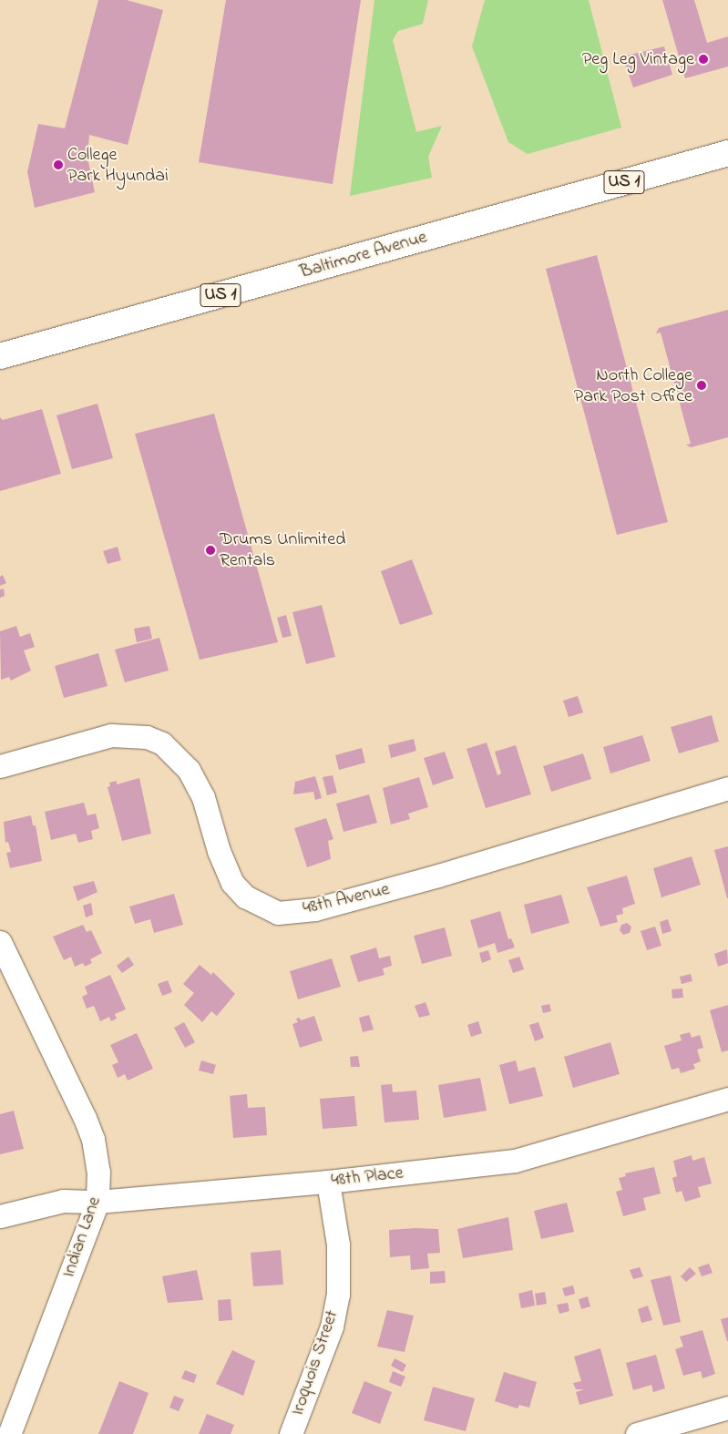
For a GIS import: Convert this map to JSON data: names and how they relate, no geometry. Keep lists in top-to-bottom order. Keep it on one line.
{"streets":{"main road":["US 1","Baltimore Avenue"],"street":["48th Avenue","48th Place","Indian Lane","Iroquois Street"]},"crossings":[["48th Place","Indian Lane"],["48th Place","Iroquois Street"]],"places":["Peg Leg Vintage","College Park Hyundai","North College Park Post Office","Drums Unlimited Rentals"]}
